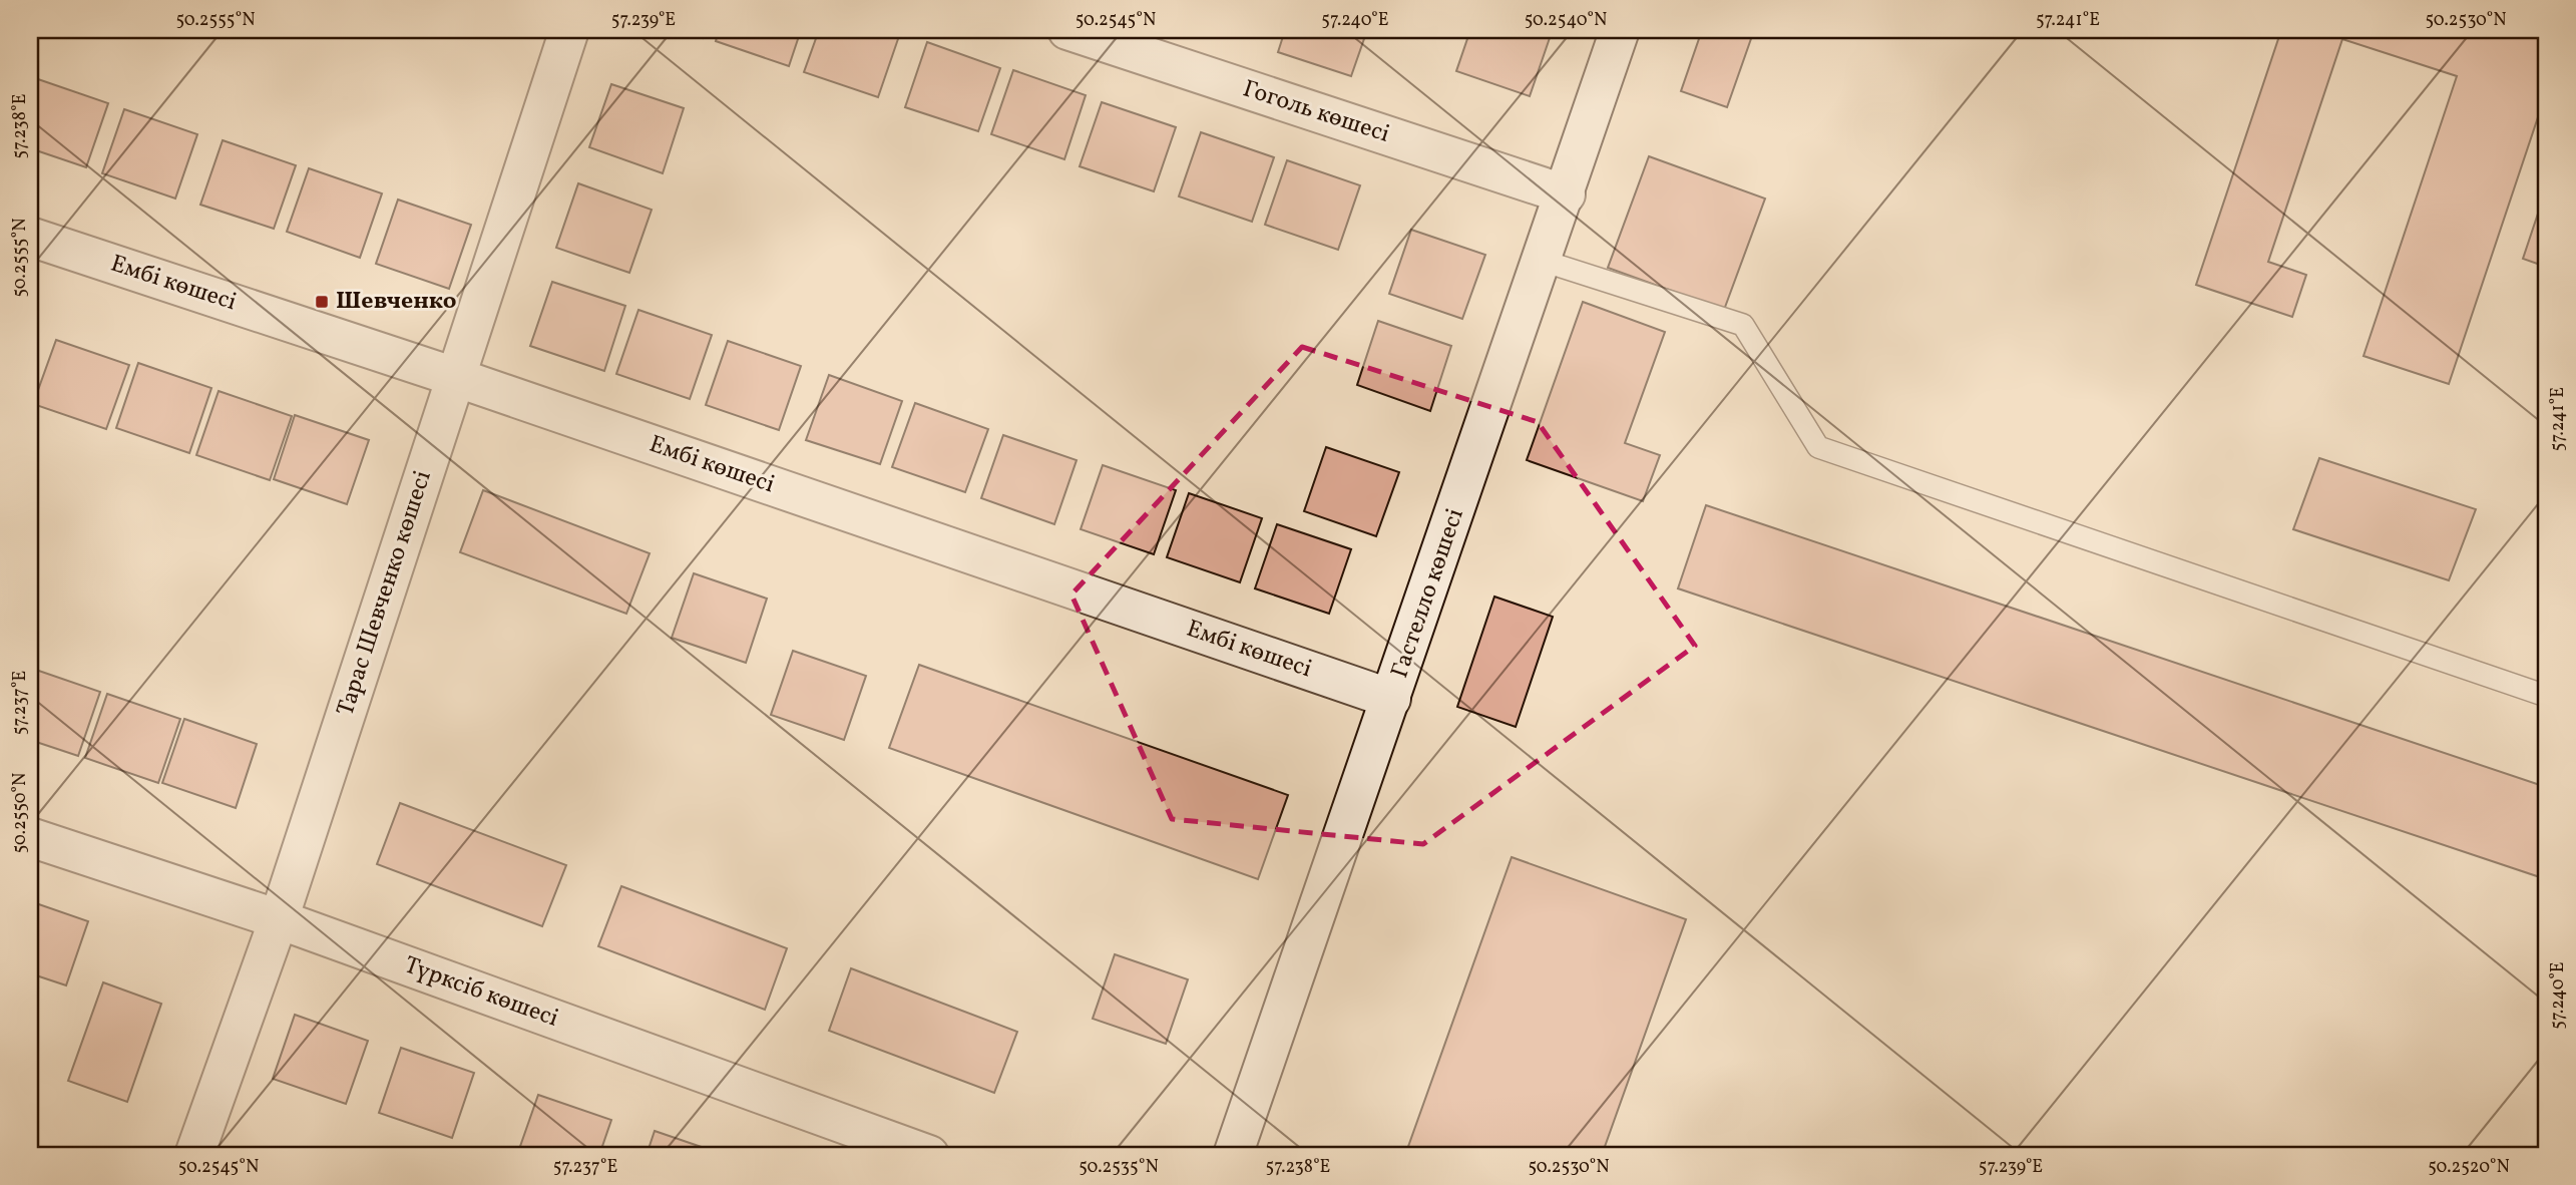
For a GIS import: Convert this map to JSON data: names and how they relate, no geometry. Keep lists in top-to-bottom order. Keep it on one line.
{"streets":{"street":["Гоголь көшесі","Ембі көшесі","Тарас Шевченко көшесі","Гастелло көшесі","Түрксіб көшесі"]},"crossings":[["Гоголь көшесі","Гастелло көшесі"],["Ембі көшесі","Тарас Шевченко көшесі"],["Ембі көшесі","Гастелло көшесі"],["Тарас Шевченко көшесі","Түрксіб көшесі"]],"places":{"transit":["Шевченко"]},"coordinates":["50.2555°N","57.239°E","50.2545°N","57.240°E","50.2540°N","57.241°E","50.2530°N","57.238°E","57.237°E","50.2550°N","50.2535°N","50.2520°N"]}
